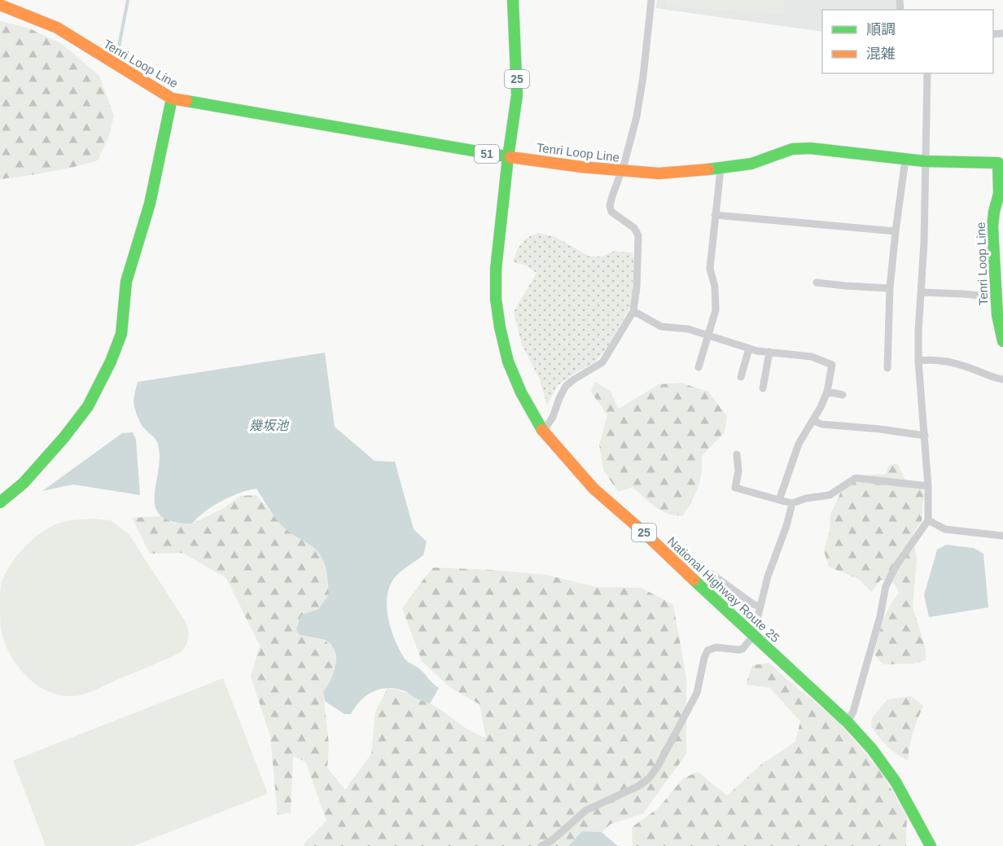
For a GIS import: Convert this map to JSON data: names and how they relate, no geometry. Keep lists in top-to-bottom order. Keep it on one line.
{"streets":{"main road":["Tenri Loop Line","25","51","National Highway Route 25"]},"crossings":[["Tenri Loop Line","National Highway Route 25"]],"water":["幾坂池"],"legend":["順調","混雑"]}
